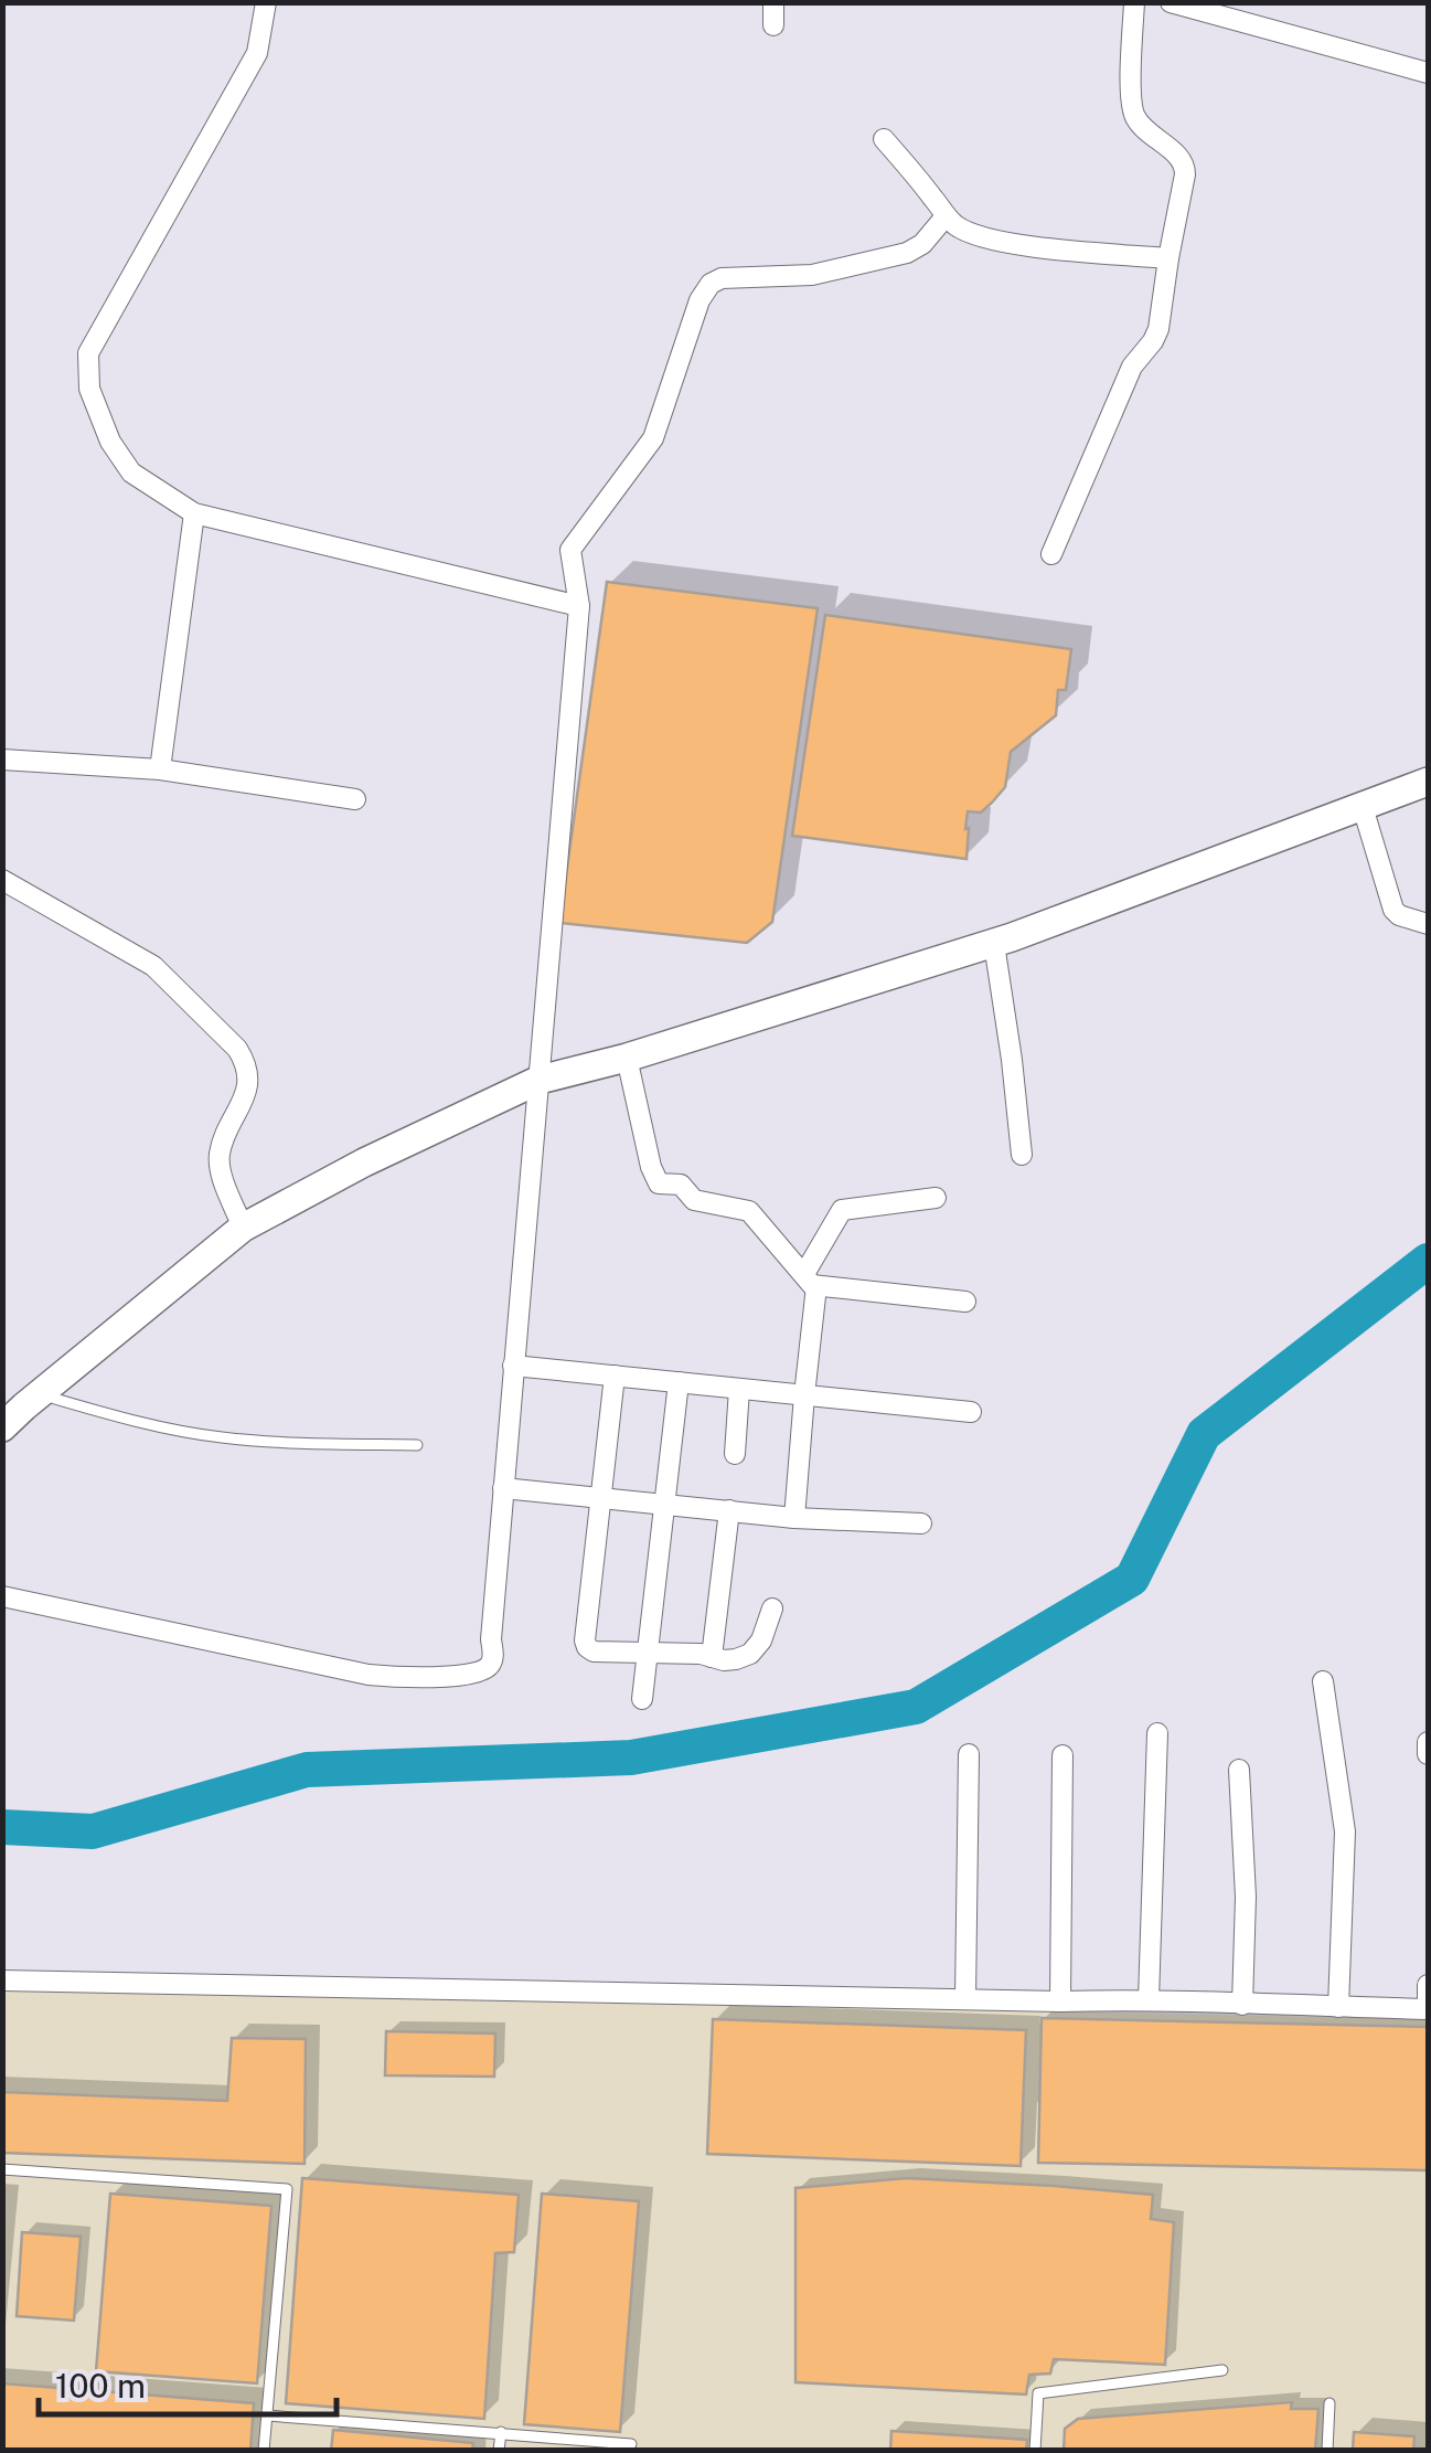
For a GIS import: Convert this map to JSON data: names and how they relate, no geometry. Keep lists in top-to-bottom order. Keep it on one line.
{"scale_bar":"100 m"}
